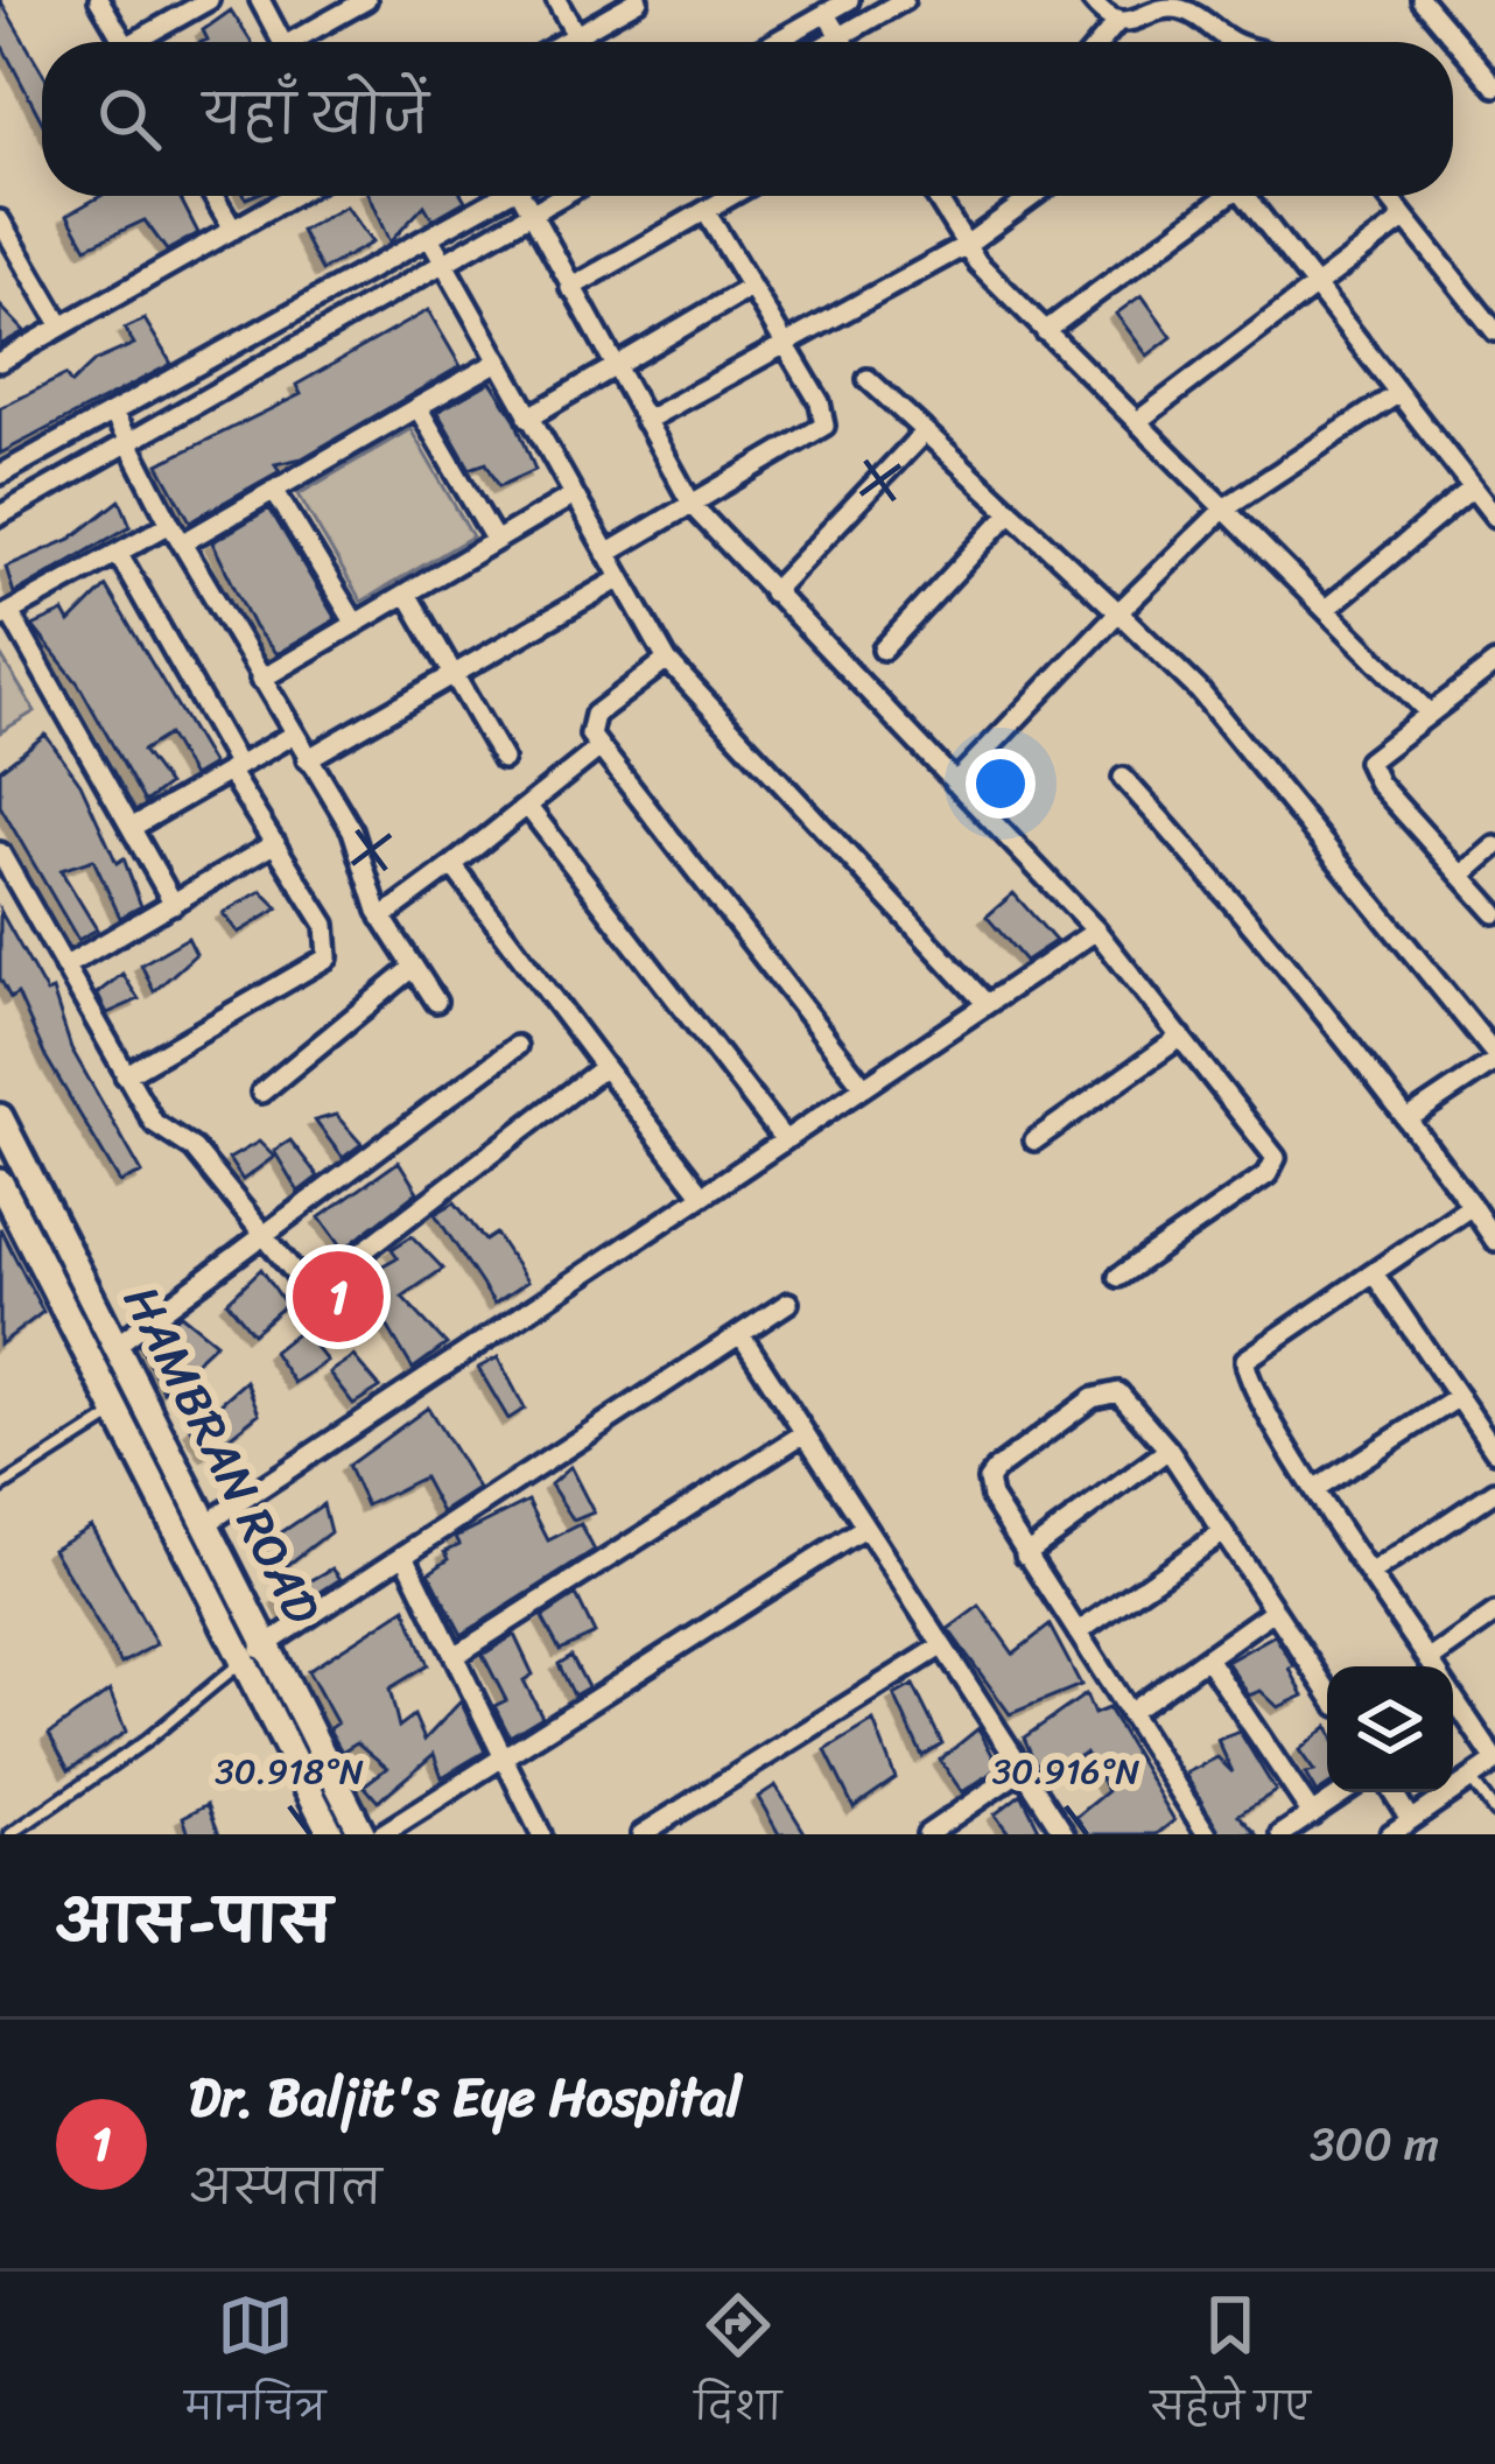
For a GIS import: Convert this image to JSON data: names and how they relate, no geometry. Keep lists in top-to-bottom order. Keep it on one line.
{"streets":{"main road":["HAMBRAN ROAD"]},"page":{"search":"यहाँ खोजें","pins":"1","heading":"आस-पास","list":[{"mark":"1","name":"Dr. Baljit's Eye Hospital","note":"अस्पताल","value":"300 m"}],"nav":["मानचित्र","दिशा","सहेजे गए"]},"coordinates":["30.918°N","30.916°N"]}
